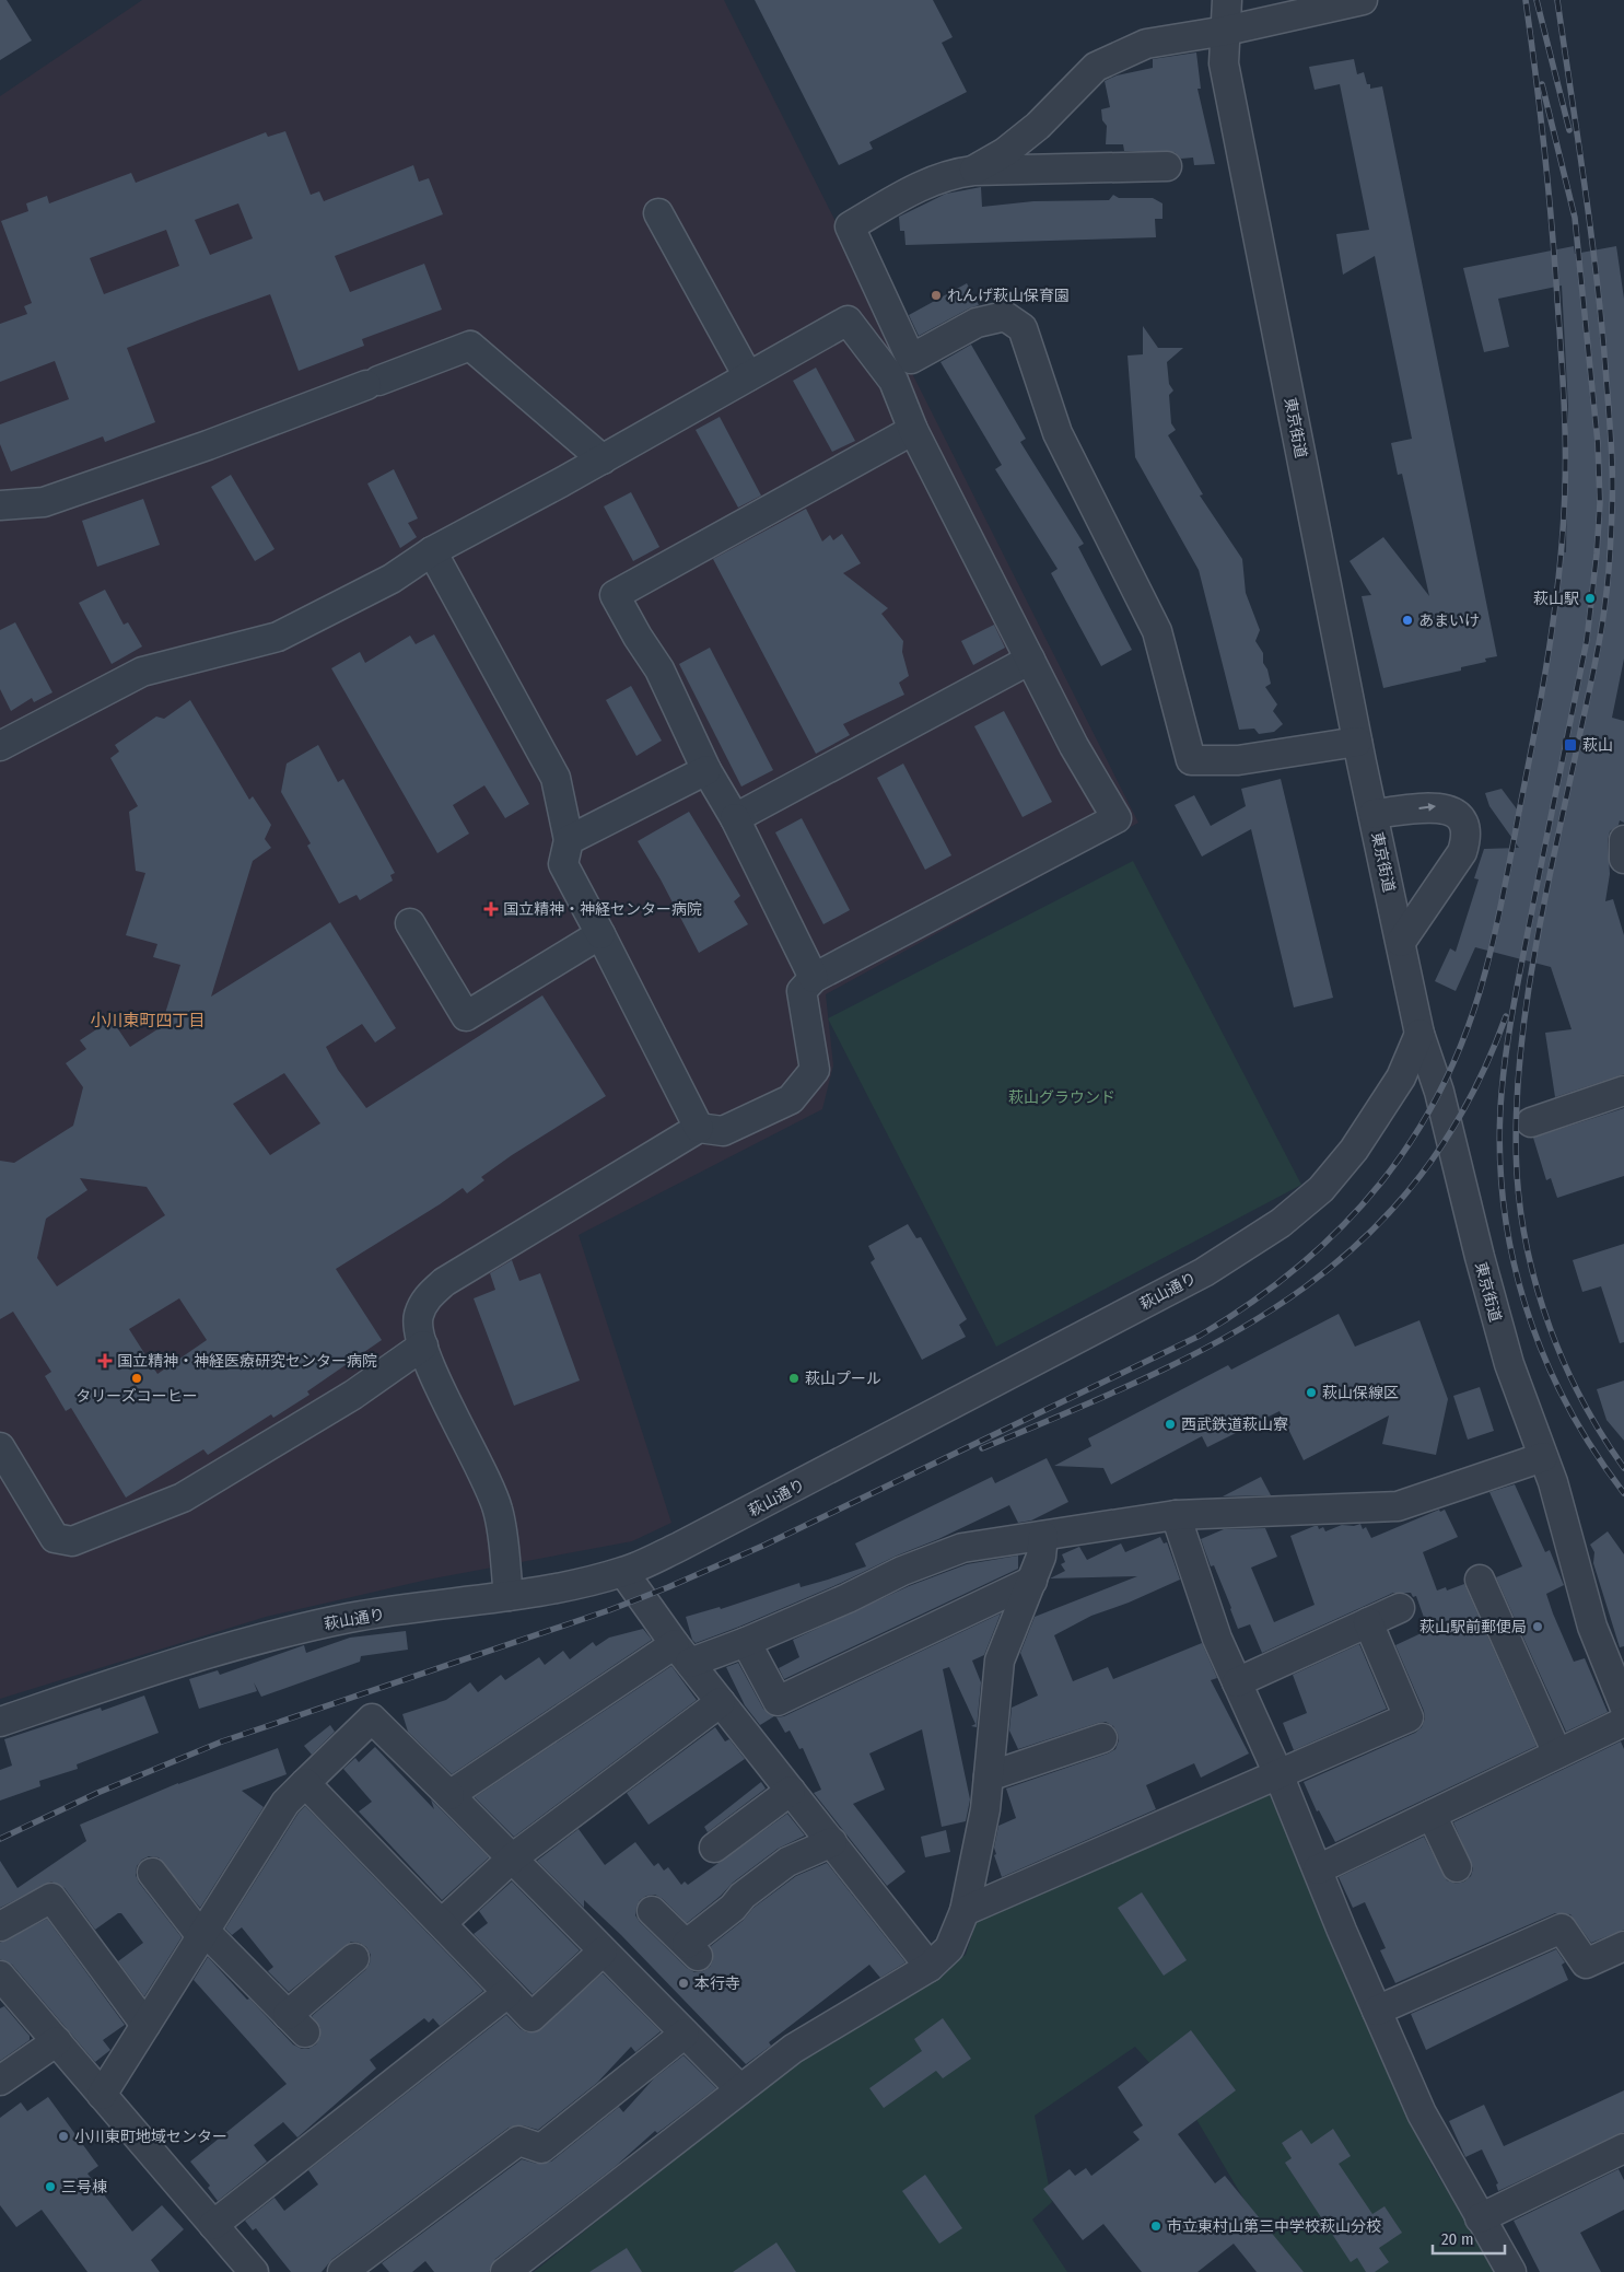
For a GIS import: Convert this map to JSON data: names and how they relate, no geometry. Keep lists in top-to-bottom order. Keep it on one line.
{"streets":{"street":["東京街道","萩山通り"]},"crossings":[["東京街道","萩山通り"]],"districts":["小川東町四丁目"],"parks":["萩山グラウンド"],"places":{"other":["れんげ萩山保育園","萩山駅","あまいけ","タリーズコーヒー","萩山プール","萩山保線区","西武鉄道萩山寮","萩山駅前郵便局","本行寺","小川東町地域センター","三号棟","市立東村山第三中学校萩山分校"],"transit":["萩山"],"health":["国立精神・神経センター病院","国立精神・神経医療研究センター病院"]},"scale_bar":"20 m"}
